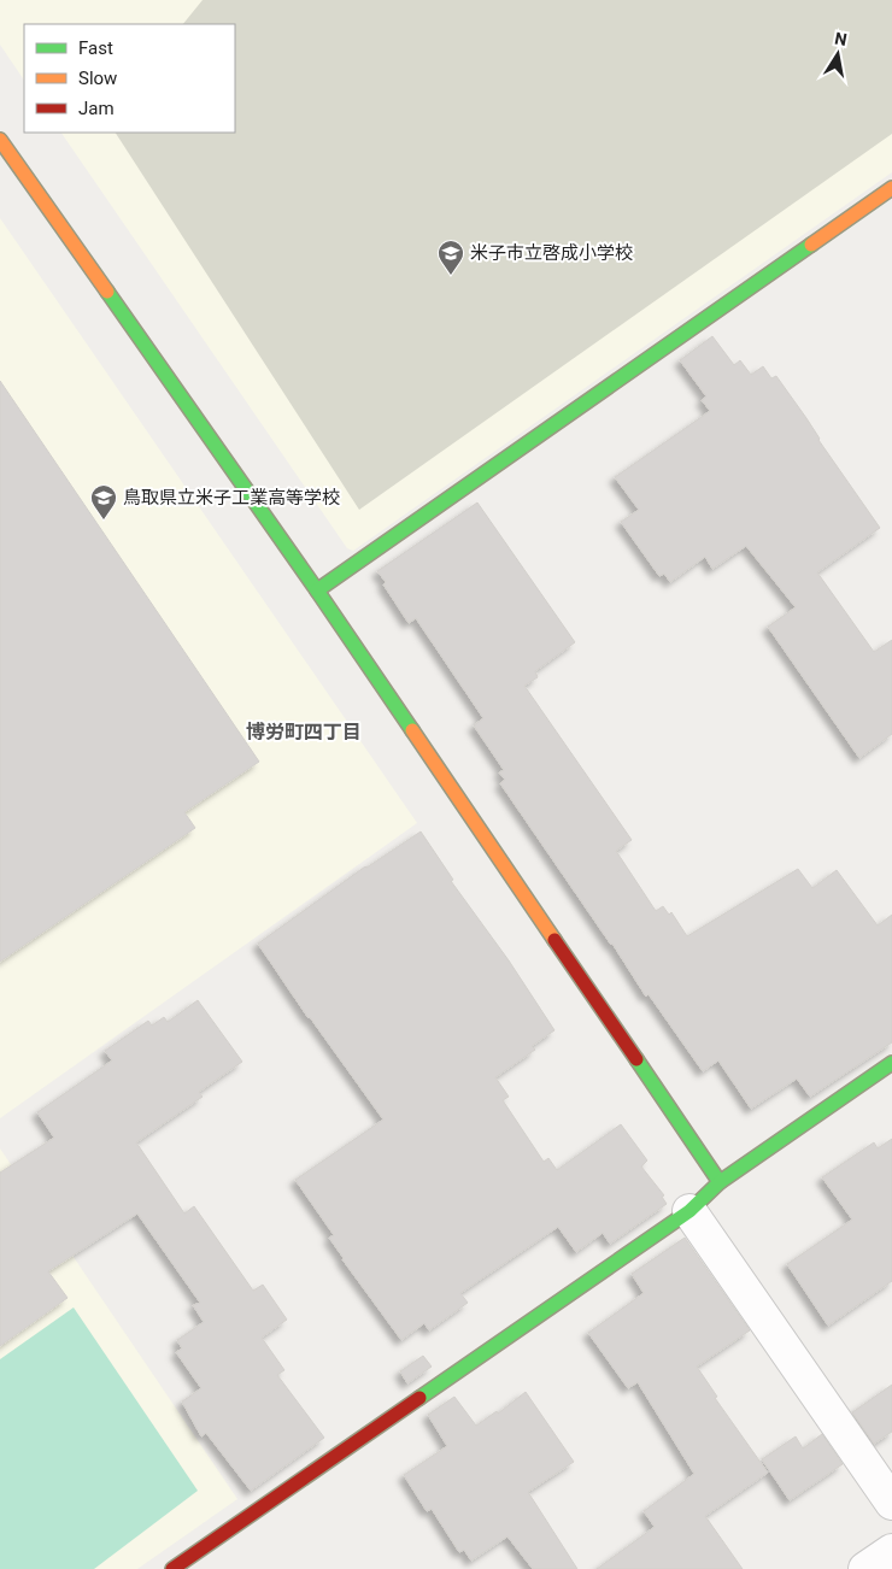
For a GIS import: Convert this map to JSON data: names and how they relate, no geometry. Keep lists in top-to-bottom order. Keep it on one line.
{"districts":["博労町四丁目"],"places":{"school or university":["米子市立啓成小学校","鳥取県立米子工業高等学校"]},"legend":["Fast","Slow","Jam"],"north":"top"}
